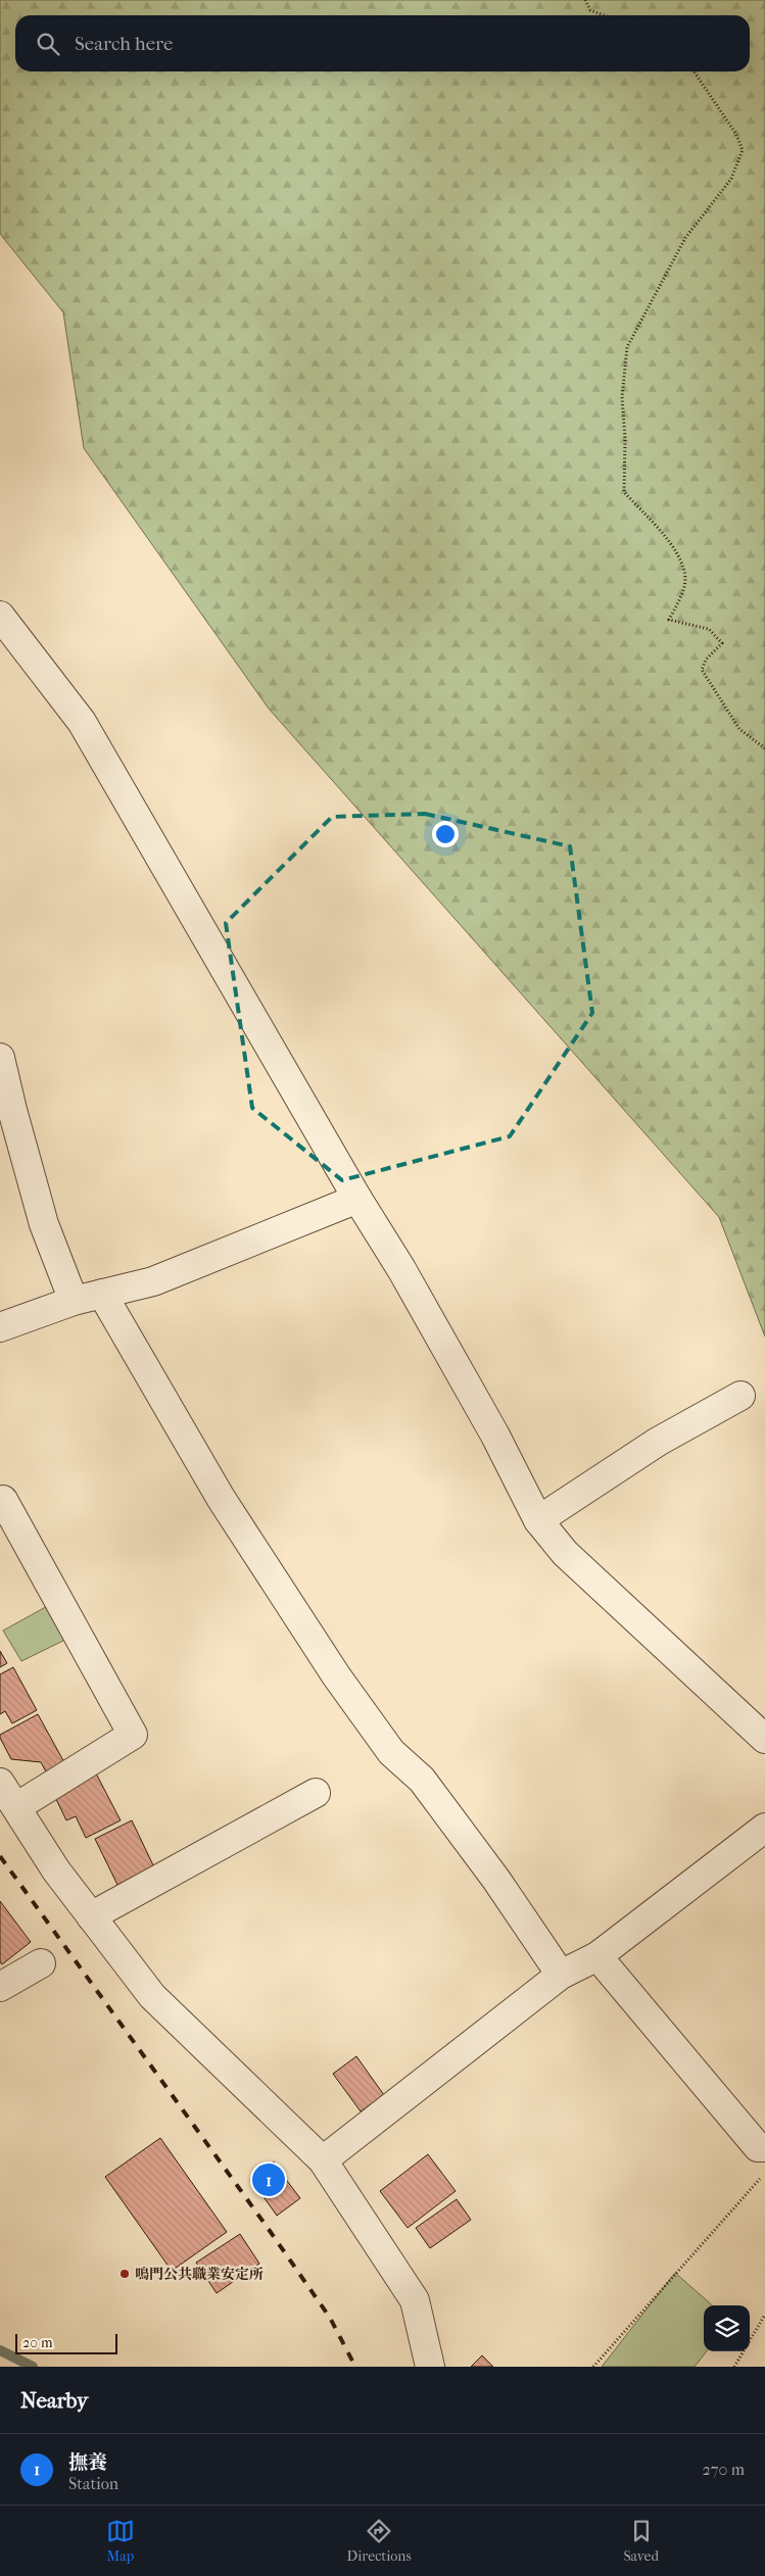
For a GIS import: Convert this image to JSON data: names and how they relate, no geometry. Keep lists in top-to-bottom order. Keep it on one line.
{"places":["鳴門公共職業安定所"],"scale_bar":"20 m","page":{"search":"Search here","pins":"1","scale":"20 m","heading":"Nearby","list":[{"mark":"1","name":"撫養","note":"Station","value":"270 m"}],"nav":["Map","Directions","Saved"]}}
